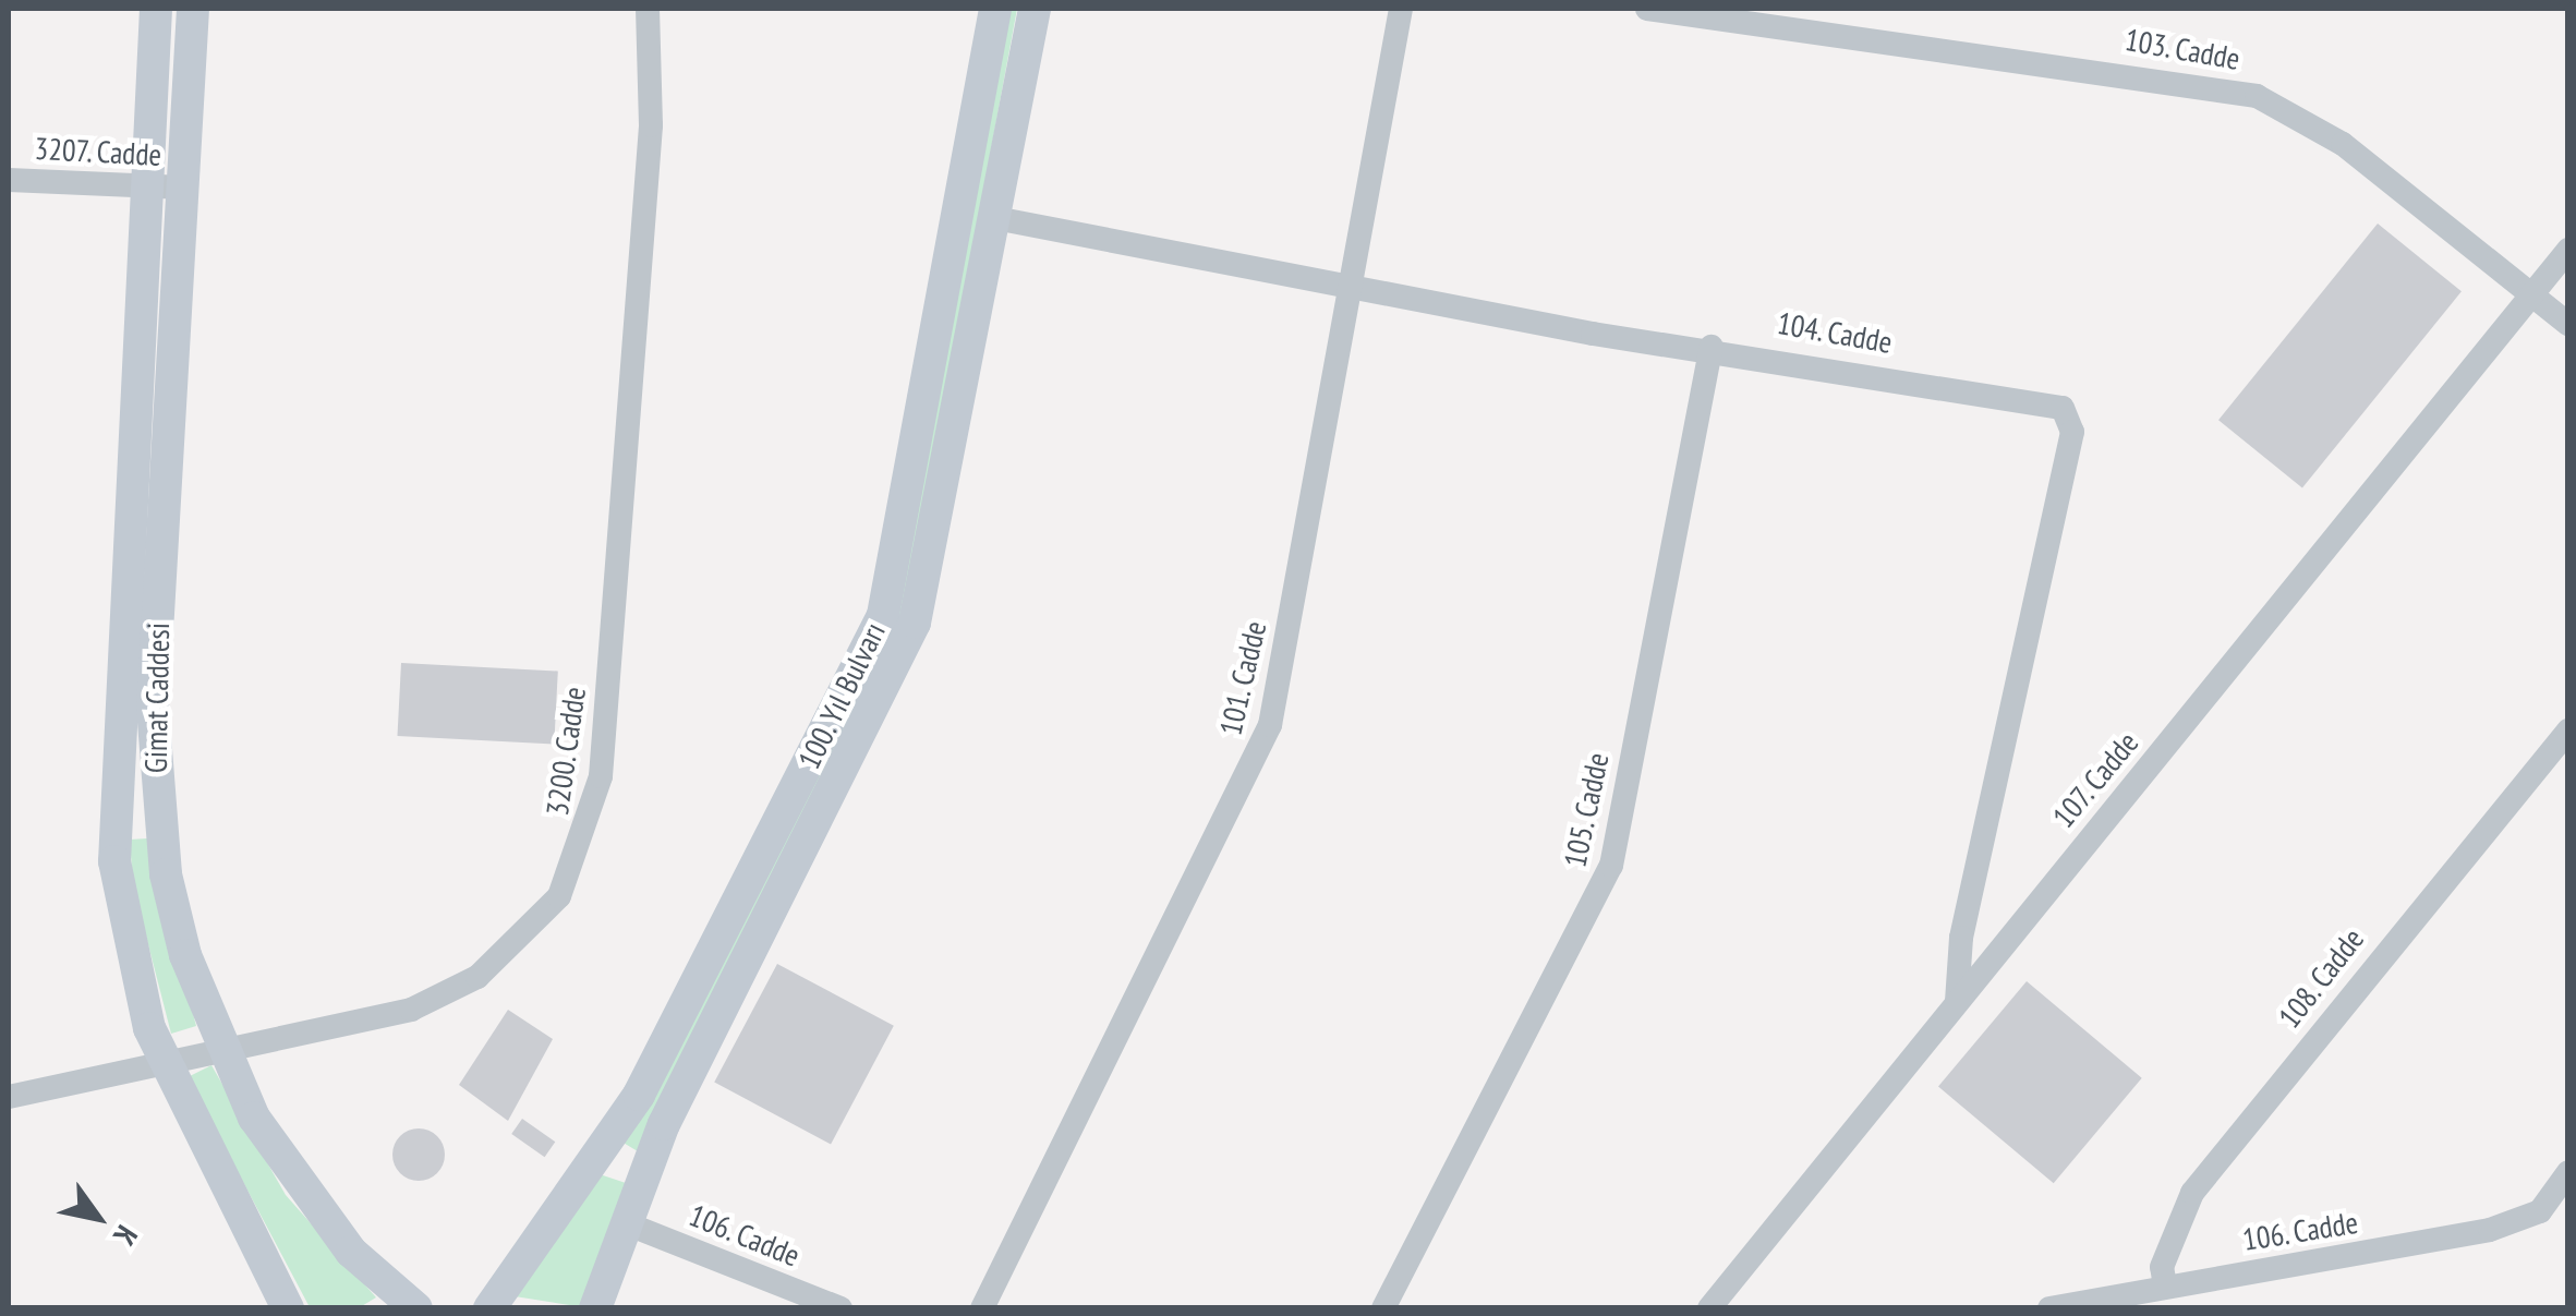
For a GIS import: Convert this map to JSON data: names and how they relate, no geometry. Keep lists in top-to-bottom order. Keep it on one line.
{"streets":{"main road":["100. Yıl Bulvarı","Gimat Caddesi"],"street":["103. Cadde","3207. Cadde","104. Cadde","101. Cadde","3200. Cadde","107. Cadde","105. Cadde","108. Cadde","106. Cadde"]},"crossings":[["103. Cadde","107. Cadde"],["3207. Cadde","Gimat Caddesi"],["104. Cadde","101. Cadde"],["104. Cadde","100. Yıl Bulvarı"],["104. Cadde","107. Cadde"],["104. Cadde","105. Cadde"],["100. Yıl Bulvarı","106. Cadde"],["Gimat Caddesi","3200. Cadde"],["108. Cadde","106. Cadde"]],"north":"bottom right"}
